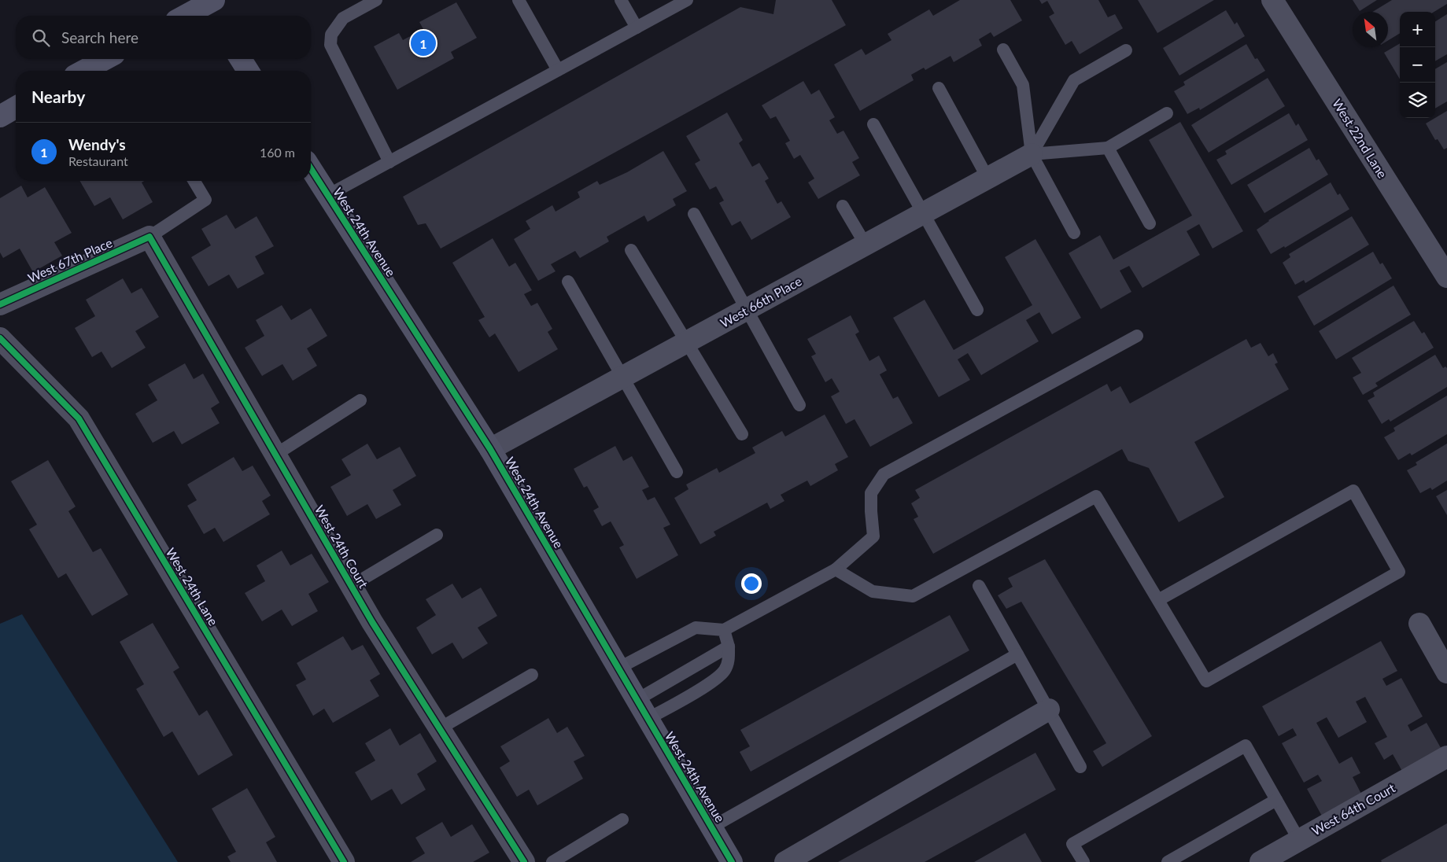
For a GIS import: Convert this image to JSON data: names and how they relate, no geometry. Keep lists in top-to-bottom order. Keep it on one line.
{"streets":{"street":["West 22nd Lane","West 24th Avenue","West 67th Place","West 66th Place","West 24th Court","West 24th Lane","West 64th Court"]},"crossings":[["West 24th Avenue","West 66th Place"],["West 67th Place","West 24th Court"]],"north":"top left","page":{"map_buttons":["+","−"],"search":"Search here","pins":"1","heading":"Nearby","list":[{"mark":"1","name":"Wendy's","note":"Restaurant","value":"160 m"}]}}
